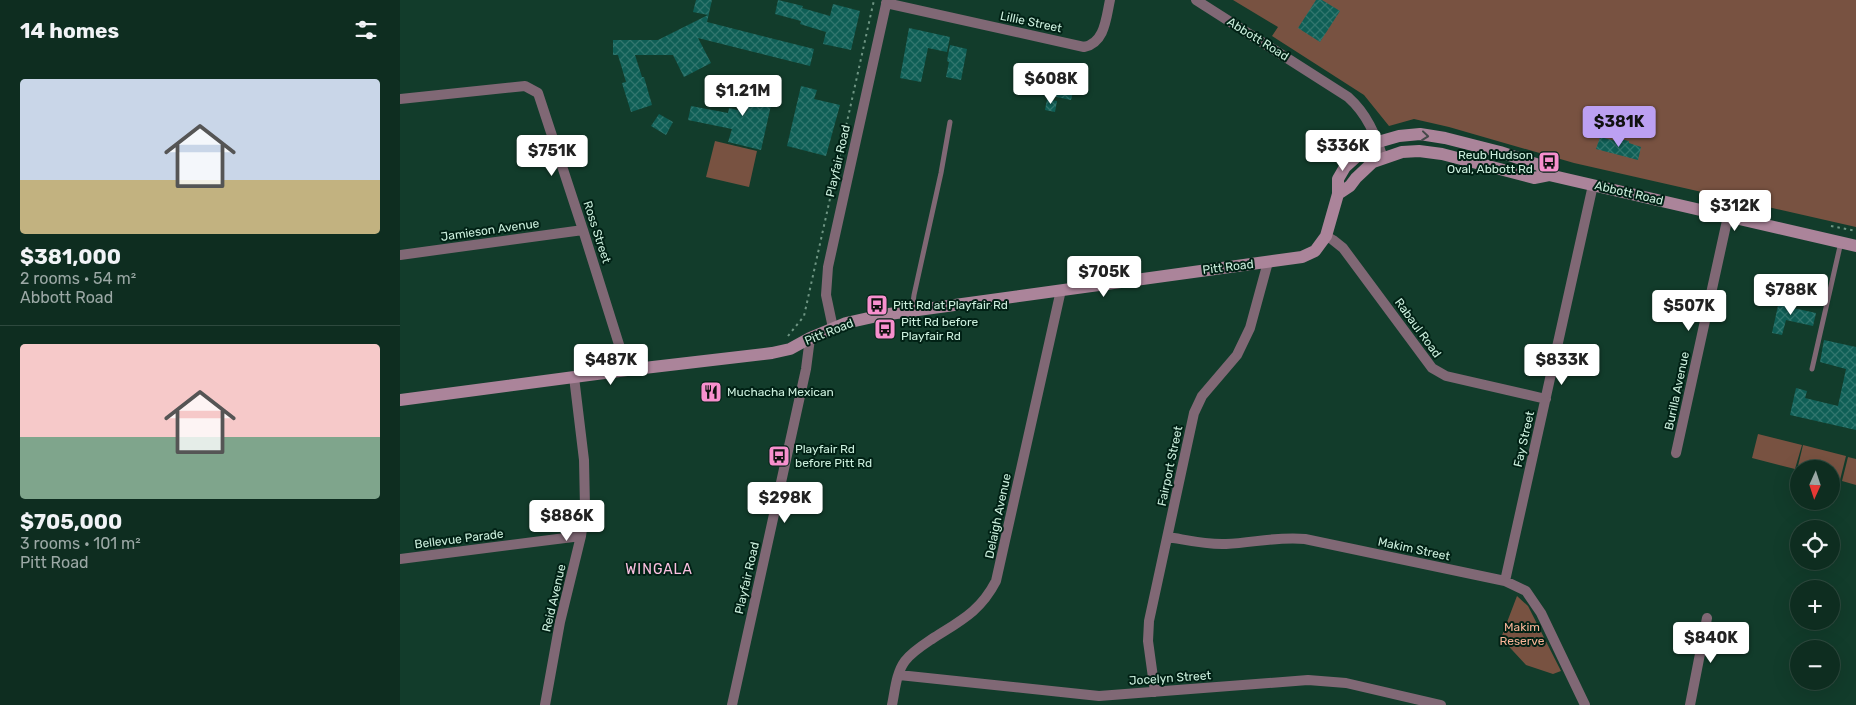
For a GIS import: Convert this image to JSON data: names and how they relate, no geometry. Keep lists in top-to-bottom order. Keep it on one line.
{"streets":{"main road":["Abbott Road","Pitt Road"],"street":["Lillie Street","Playfair Road","Jamieson Avenue","Ross Street","Rabaul Road","Burilla Avenue","Fay Street","Fairport Street","Delaigh Avenue","Bellevue Parade","Makim Street","Reid Avenue","Jocelyn Street"]},"crossings":[["Lillie Street","Playfair Road"],["Abbott Road","Pitt Road"],["Abbott Road","Burilla Avenue"],["Abbott Road","Fay Street"],["Playfair Road","Pitt Road"],["Jamieson Avenue","Ross Street"],["Ross Street","Pitt Road"],["Pitt Road","Rabaul Road"],["Pitt Road","Fairport Street"],["Pitt Road","Delaigh Avenue"],["Pitt Road","Reid Avenue"],["Rabaul Road","Fay Street"],["Fay Street","Makim Street"],["Fairport Street","Makim Street"],["Fairport Street","Jocelyn Street"],["Delaigh Avenue","Jocelyn Street"],["Bellevue Parade","Reid Avenue"]],"districts":["WINGALA"],"parks":["Makim Reserve"],"places":{"bus stop":["Reub Hudson Oval, Abbott Rd","Pitt Rd at Playfair Rd","Pitt Rd before Playfair Rd","Playfair Rd before Pitt Rd"],"restaurant":["Muchacha Mexican"]},"north":"bottom","page":{"heading":"14 homes","list":[{"name":"$381,000","note":"2 rooms · 54 m² · Abbott Road"},{"name":"$705,000","note":"3 rooms · 101 m² · Pitt Road"}],"price":["$608K","$1.21M","$381K","$336K","$751K","$312K","$705K","$788K","$507K","$487K","$833K","$298K","$886K","$840K"],"map_buttons":["+","−"]}}
